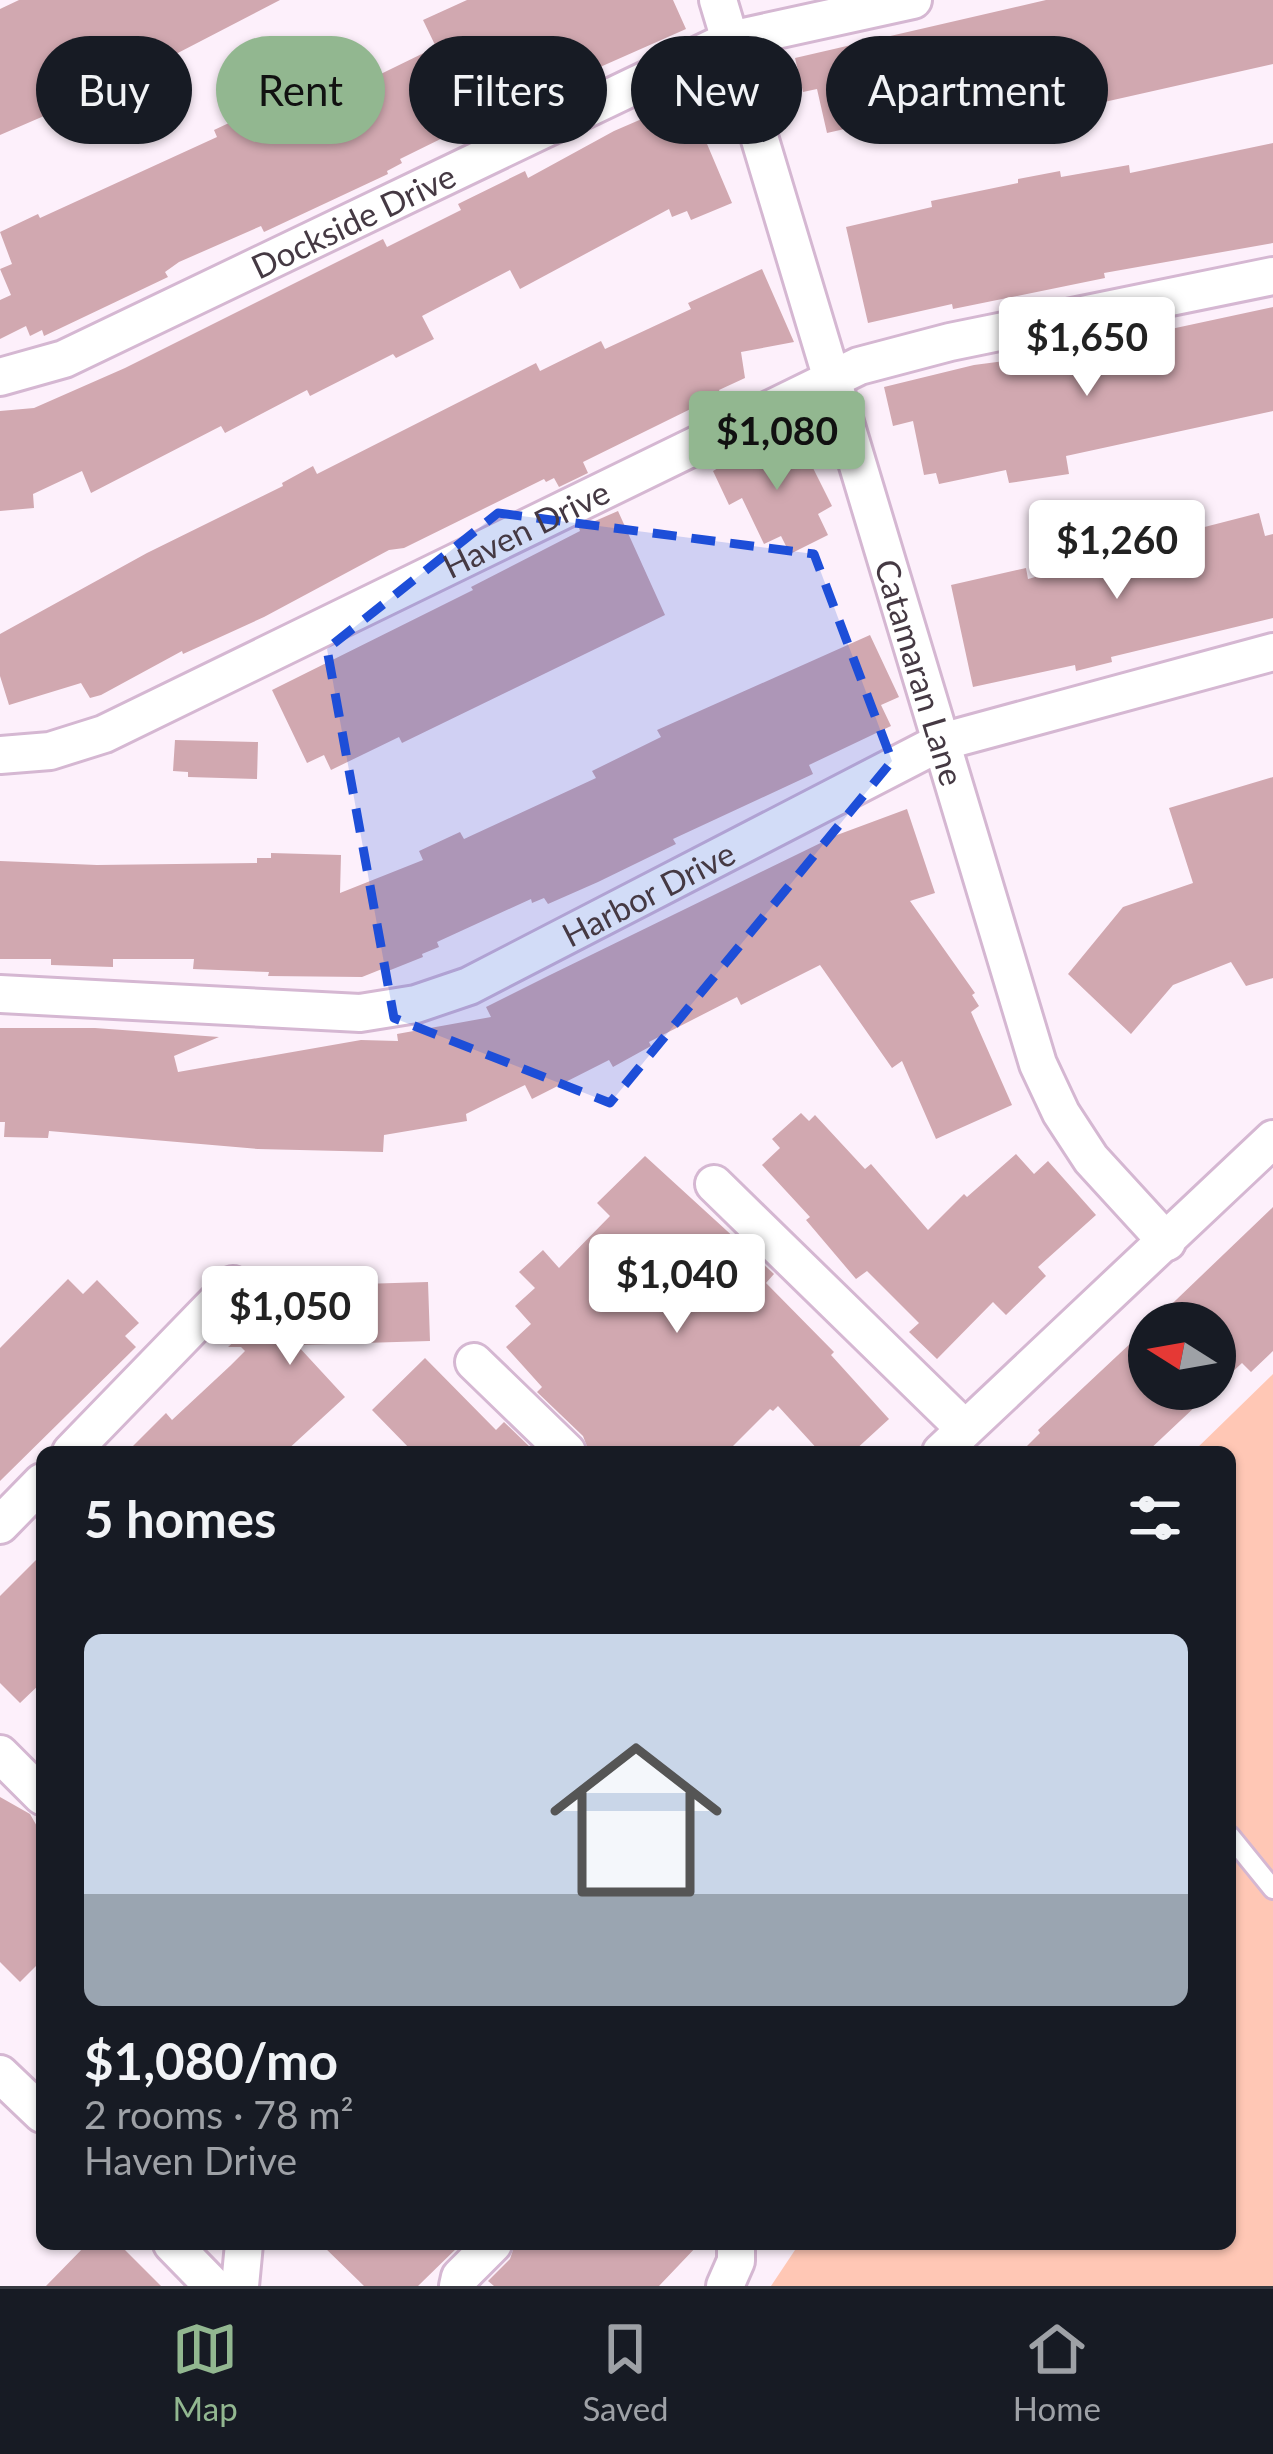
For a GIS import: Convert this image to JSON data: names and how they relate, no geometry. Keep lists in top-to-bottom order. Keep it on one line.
{"streets":{"street":["Dockside Drive","Haven Drive","Catamaran Lane","Harbor Drive"]},"crossings":[["Haven Drive","Catamaran Lane"],["Catamaran Lane","Harbor Drive"]],"north":"left","page":{"chip":["Buy","Rent","Filters","New","Apartment"],"price":["$1,650","$1,080","$1,260","$1,040","$1,050"],"heading":"5 homes","list":[{"name":"$1,080/mo","note":"2 rooms · 78 m² · Haven Drive"}],"tabs":["Map","Saved","Home"]}}
